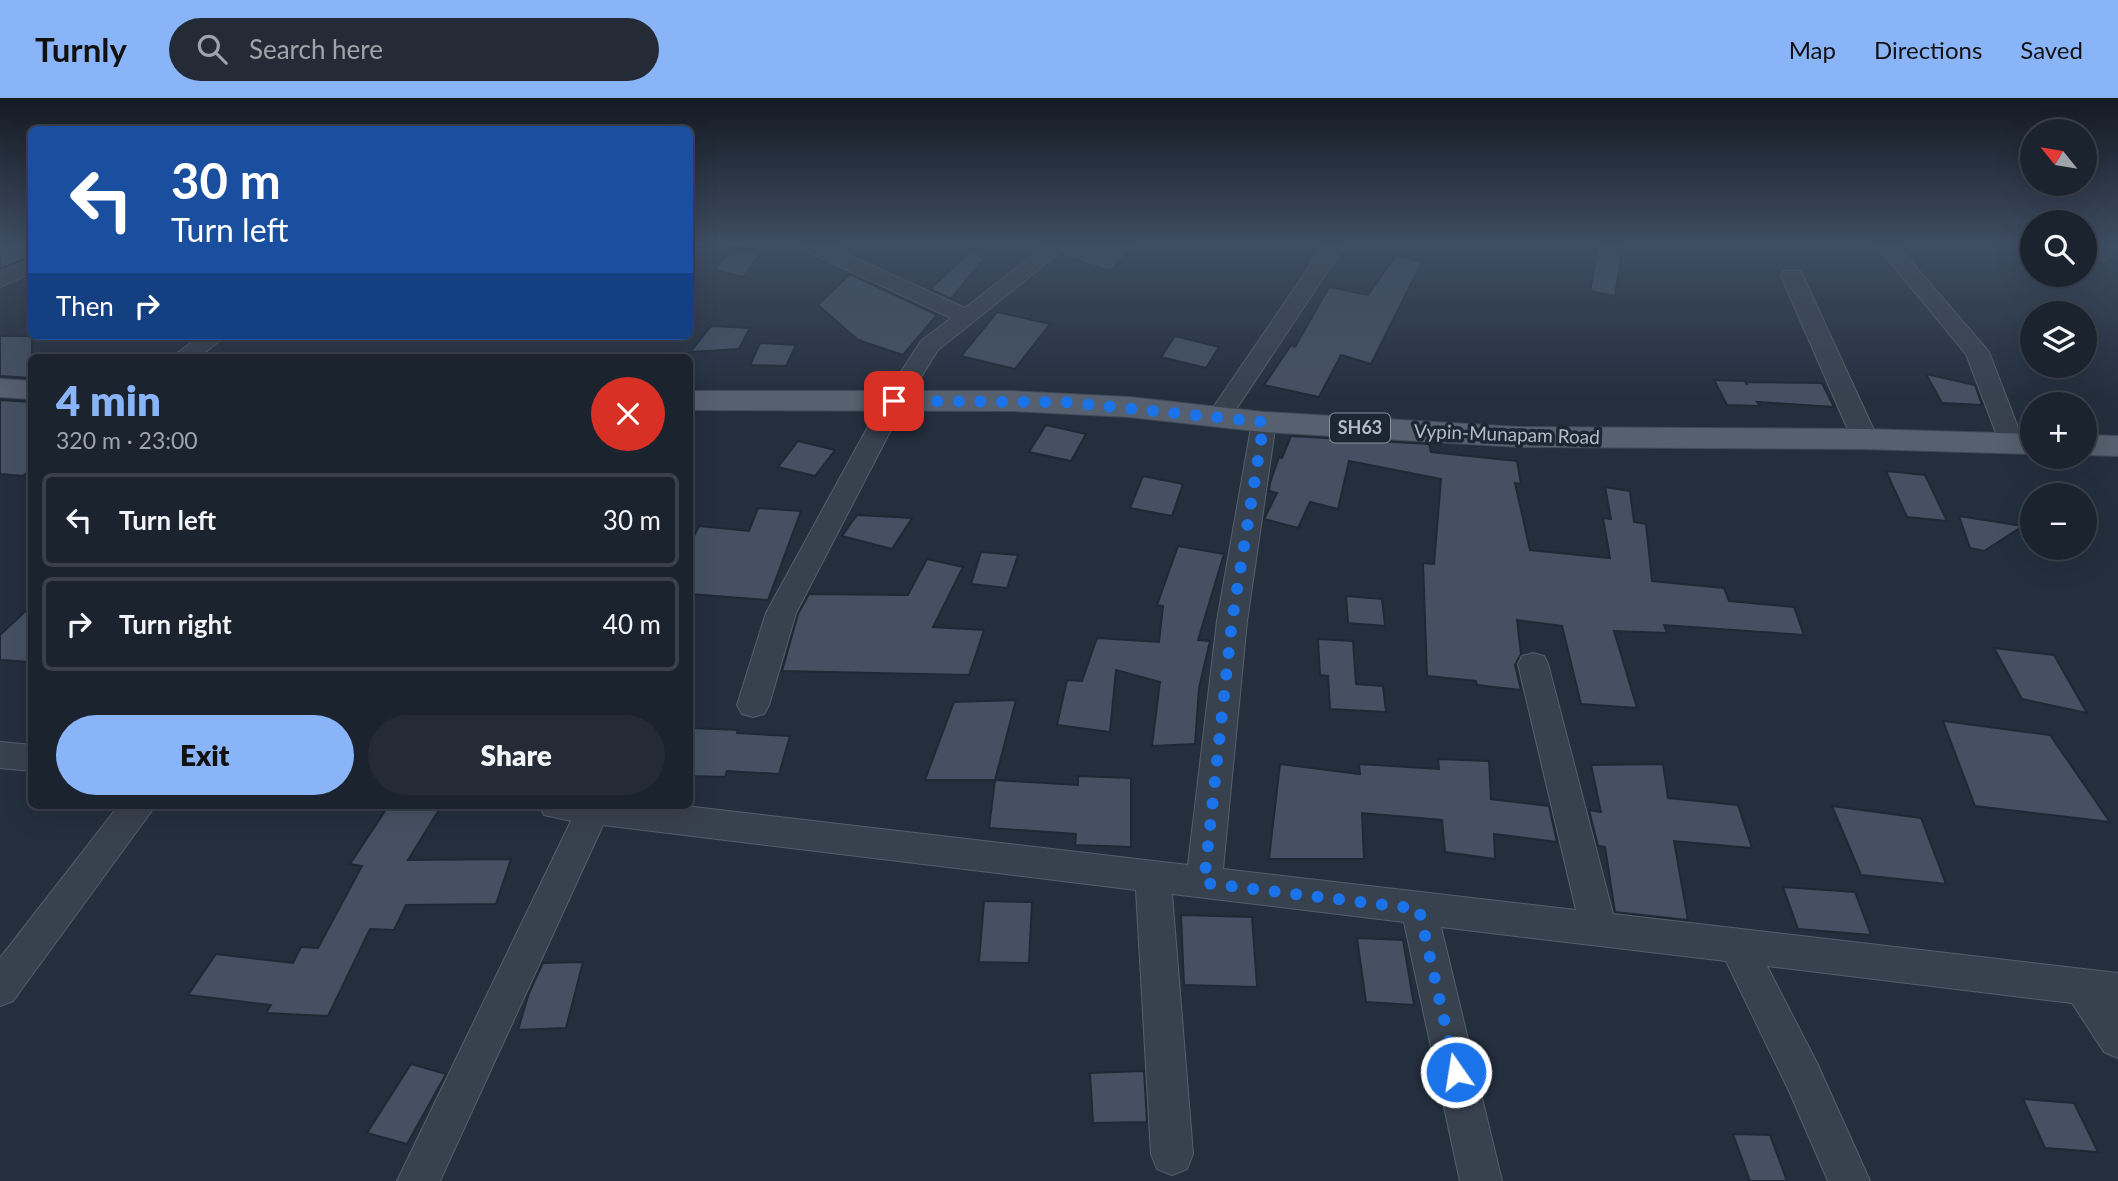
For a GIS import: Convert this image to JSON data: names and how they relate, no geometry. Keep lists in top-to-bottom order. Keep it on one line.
{"streets":{"main road":["SH63","Vypin-Munapam Road"]},"north":"top left","page":{"header":"Turnly","search":"Search here","nav":["Map","Directions","Saved"],"map_buttons":["+","−"],"turn":["30 m","Turn left"],"then":"Then","heading":["4 min","320 m · 23:00"],"list":[{"name":"Turn left","value":"30 m"},{"name":"Turn right","value":"40 m"}],"buttons":["Exit","Share"]}}
